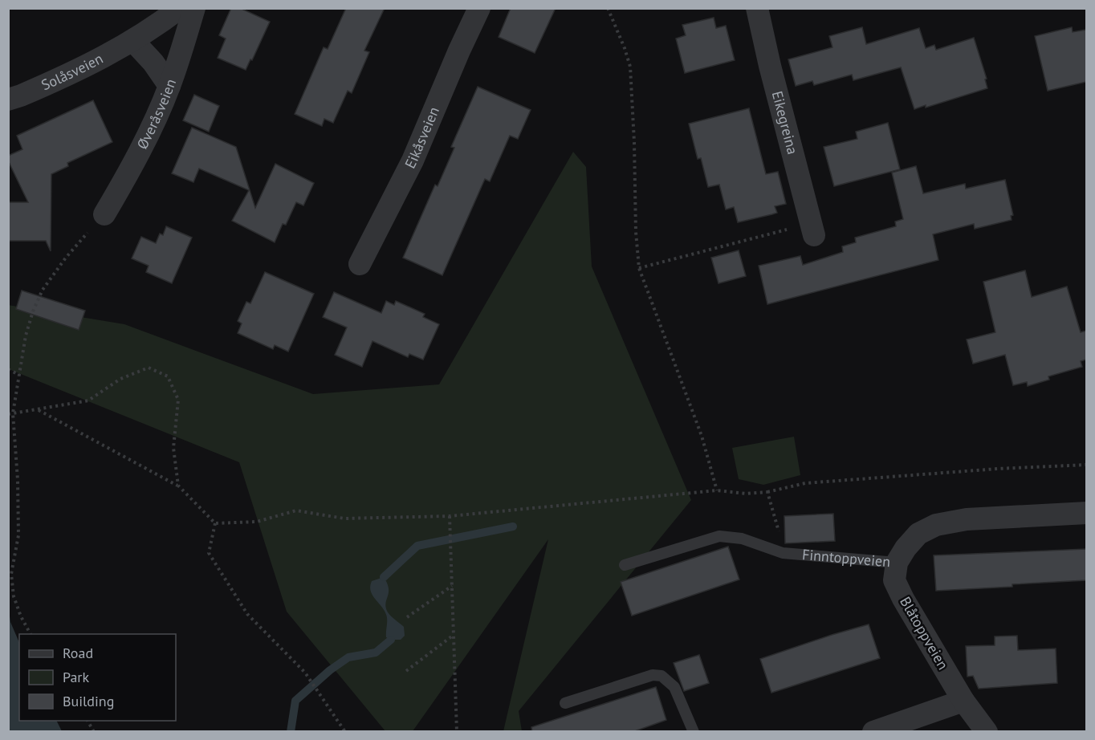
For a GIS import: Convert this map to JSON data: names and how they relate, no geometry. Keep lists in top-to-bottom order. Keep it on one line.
{"streets":{"street":["Solåsveien","Øveråsveien","Eikegreina","Eikåsveien","Finntoppveien","Blåtoppveien"]},"crossings":[["Finntoppveien","Blåtoppveien"]],"legend":["Road","Park","Building"]}
